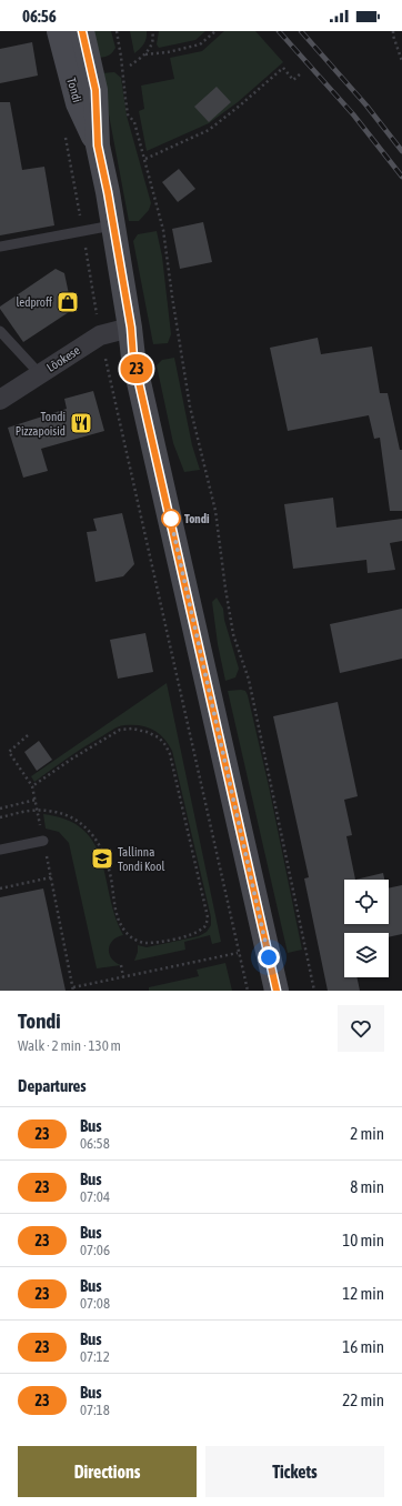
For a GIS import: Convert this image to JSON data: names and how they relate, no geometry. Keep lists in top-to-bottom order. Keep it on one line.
{"streets":{"street":["Tondi","Lõokese"]},"crossings":[["Tondi","Lõokese"]],"places":{"shop":["ledproff"],"restaurant":["Tondi Pizzapoisid"],"other":["Tondi"],"school or university":["Tallinna Tondi Kool"]},"lines":["bus line 23"],"page":{"status":"06:56","on_map":"23","heading":[["Tondi","Walk · 2 min · 130 m"],"Departures"],"list":[{"mark":"23","name":"Bus","note":"06:58","value":"2 min"},{"mark":"23","name":"Bus","note":"07:04","value":"8 min"},{"mark":"23","name":"Bus","note":"07:06","value":"10 min"},{"mark":"23","name":"Bus","note":"07:08","value":"12 min"},{"mark":"23","name":"Bus","note":"07:12","value":"16 min"},{"mark":"23","name":"Bus","note":"07:18","value":"22 min"}],"buttons":["Directions","Tickets"]}}
